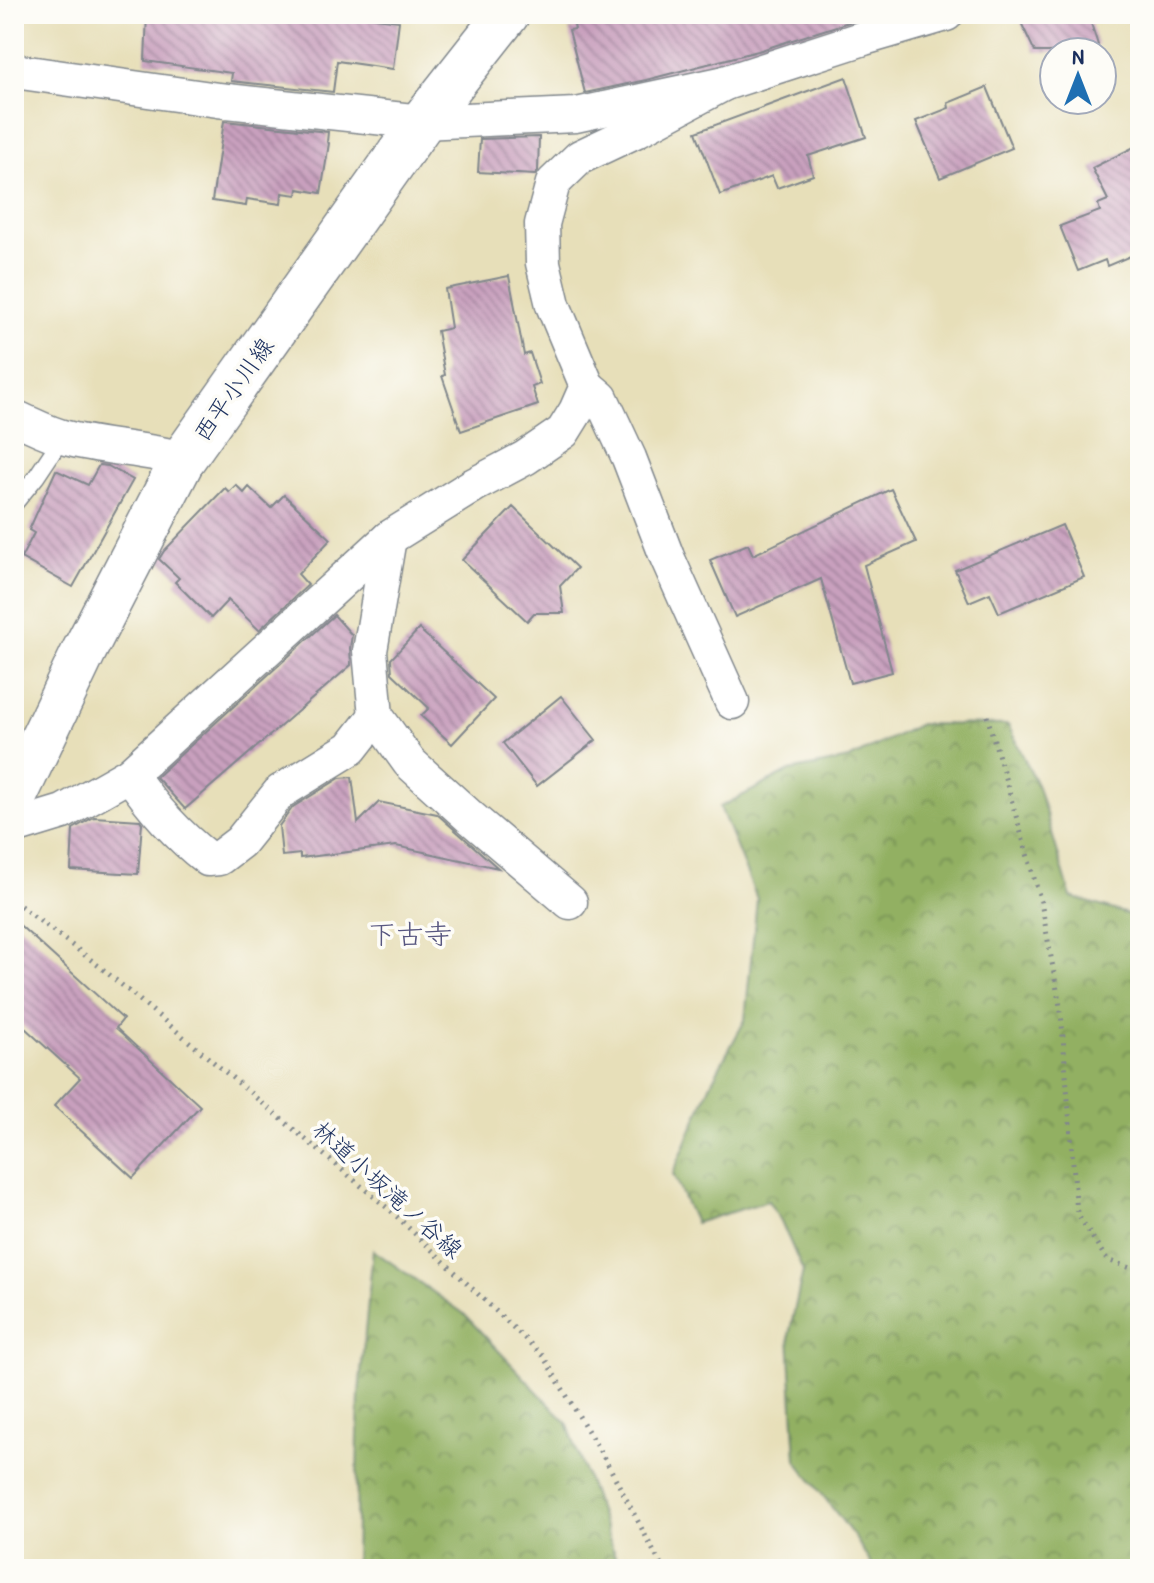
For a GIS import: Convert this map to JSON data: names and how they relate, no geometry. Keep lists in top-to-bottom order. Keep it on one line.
{"streets":{"main road":["西平小川線"],"path":["林道小坂滝ノ谷線"]},"districts":["下古寺"],"north":"top"}
